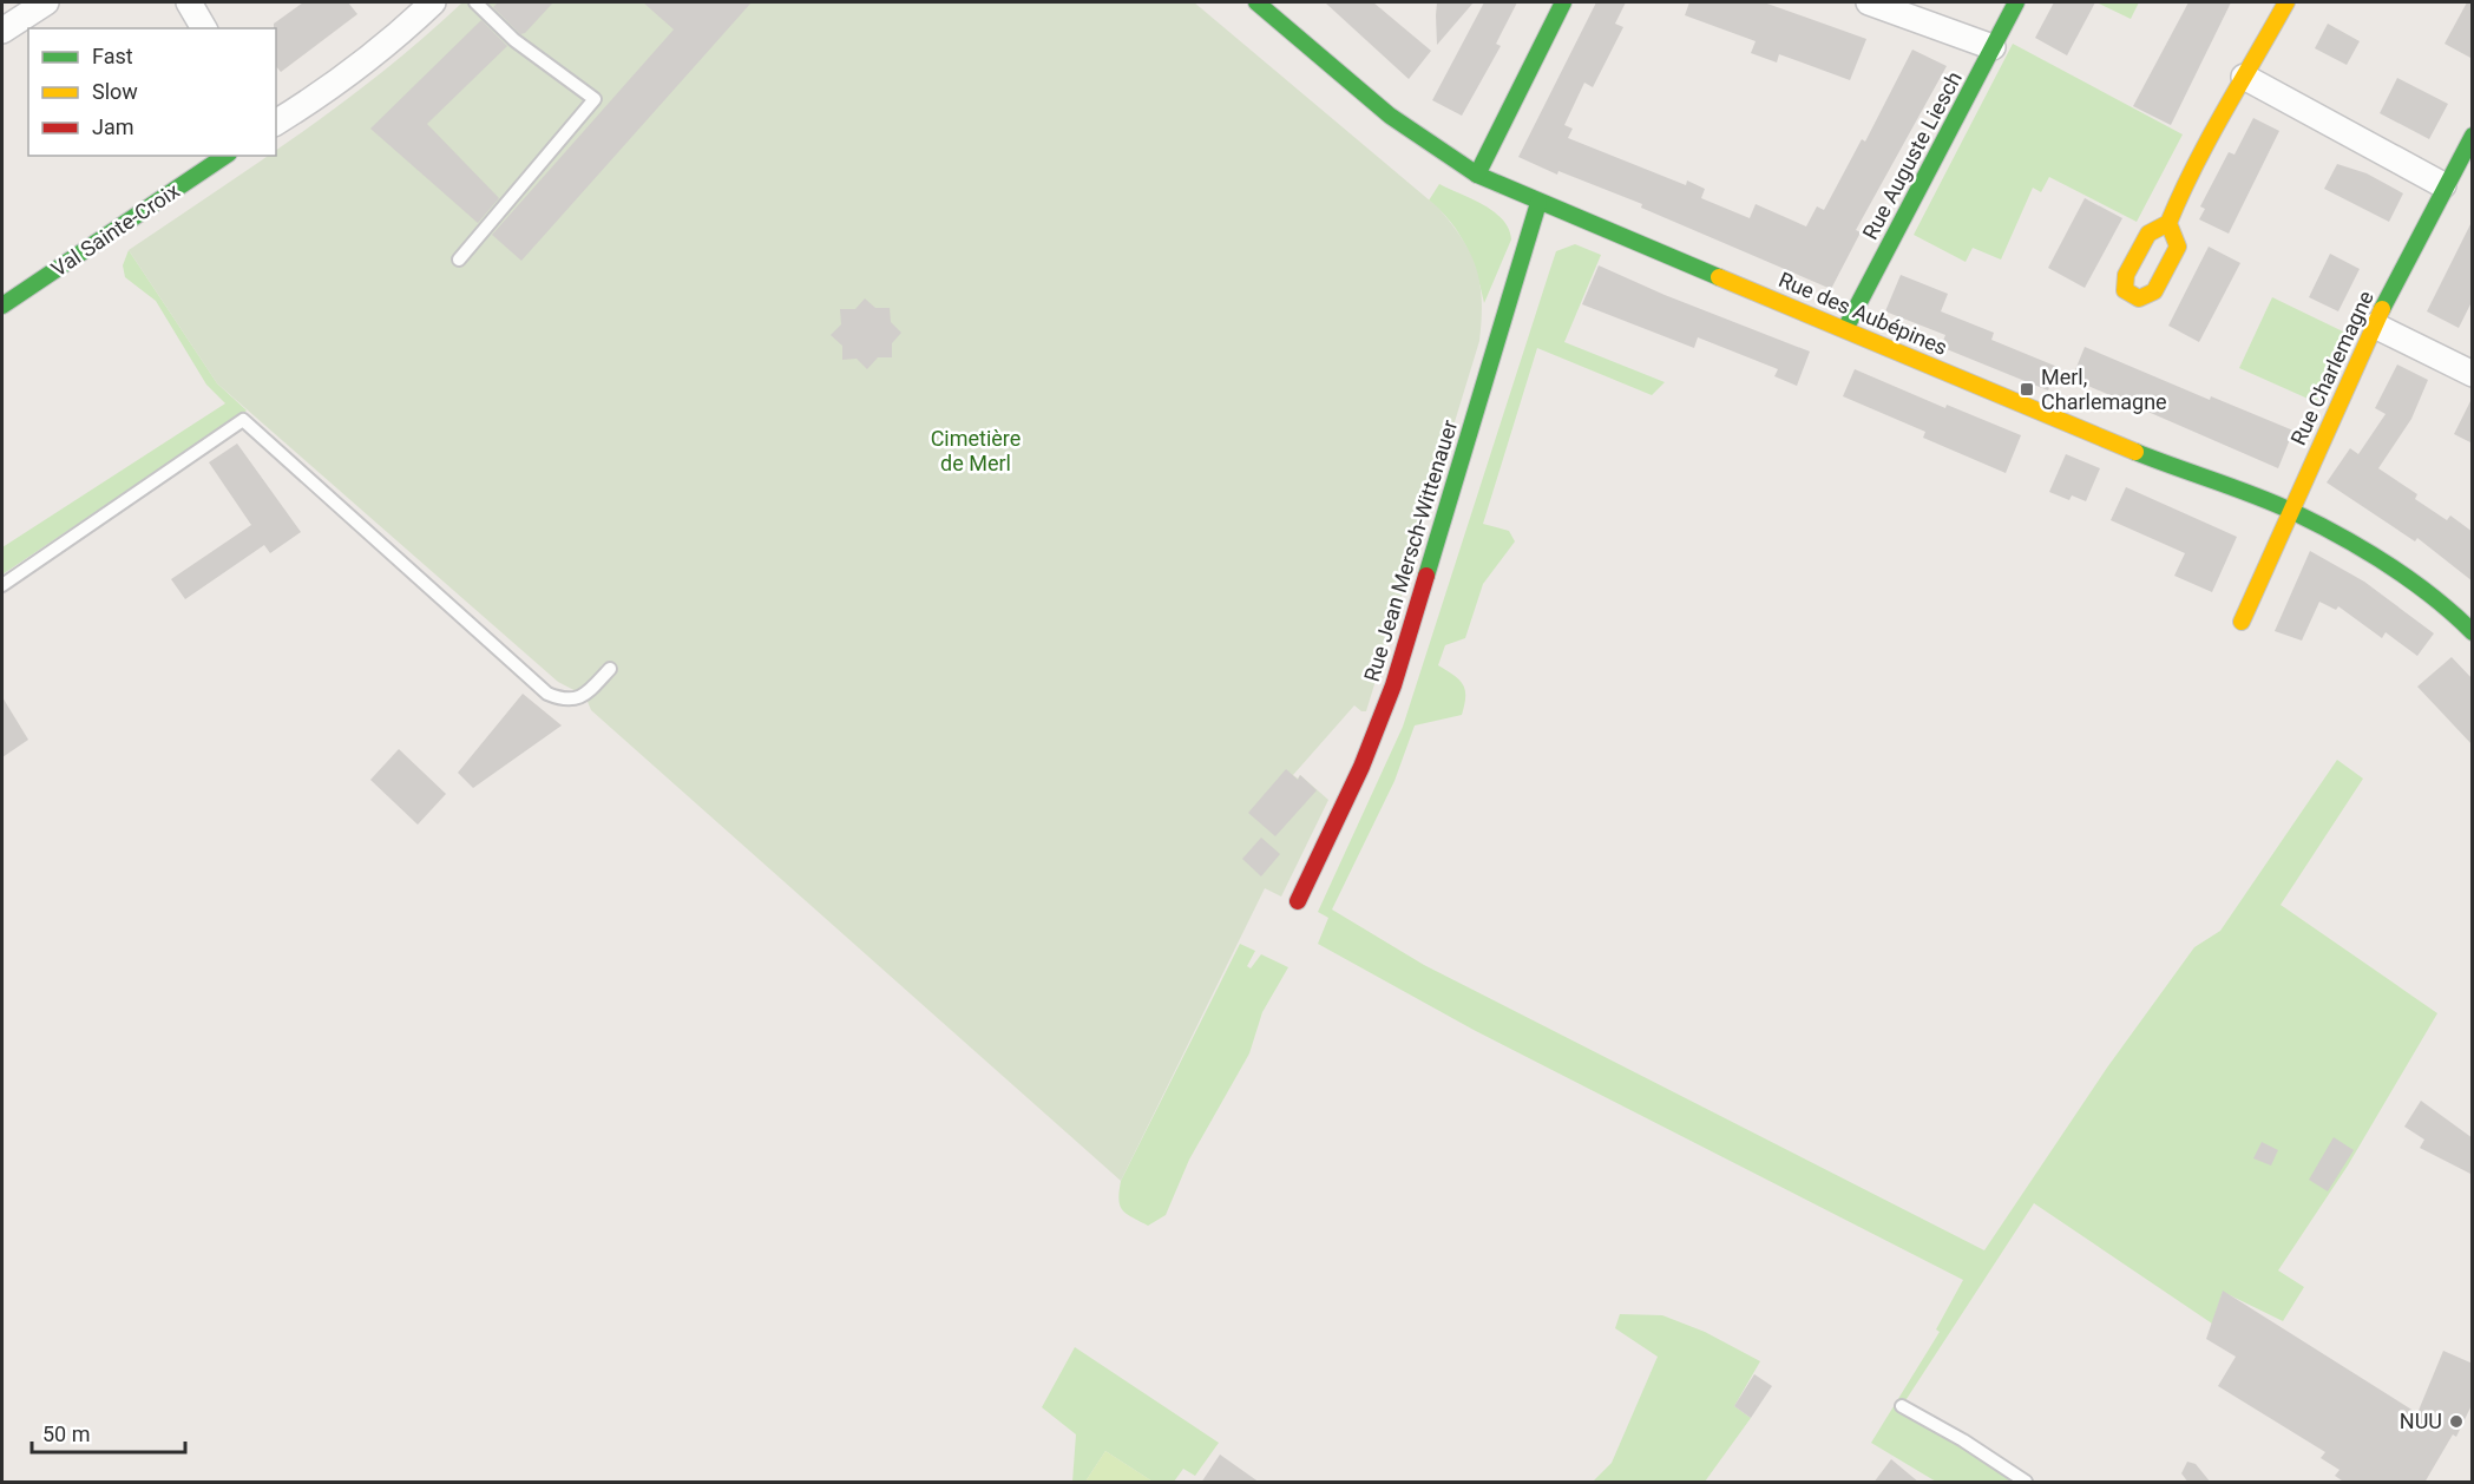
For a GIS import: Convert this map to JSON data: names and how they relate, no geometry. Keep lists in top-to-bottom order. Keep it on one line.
{"streets":{"street":["Rue Auguste Liesch","Val Sainte-Croix","Rue des Aubépines","Rue Charlemagne","Rue Jean Mersch-Wittenauer"]},"crossings":[["Rue Auguste Liesch","Rue des Aubépines"],["Rue des Aubépines","Rue Charlemagne"],["Rue des Aubépines","Rue Jean Mersch-Wittenauer"]],"parks":["Cimetière de Merl"],"places":{"transit":["Merl, Charlemagne"],"other":["NUU"]},"legend":["Fast","Slow","Jam"],"scale_bar":"50 m"}
